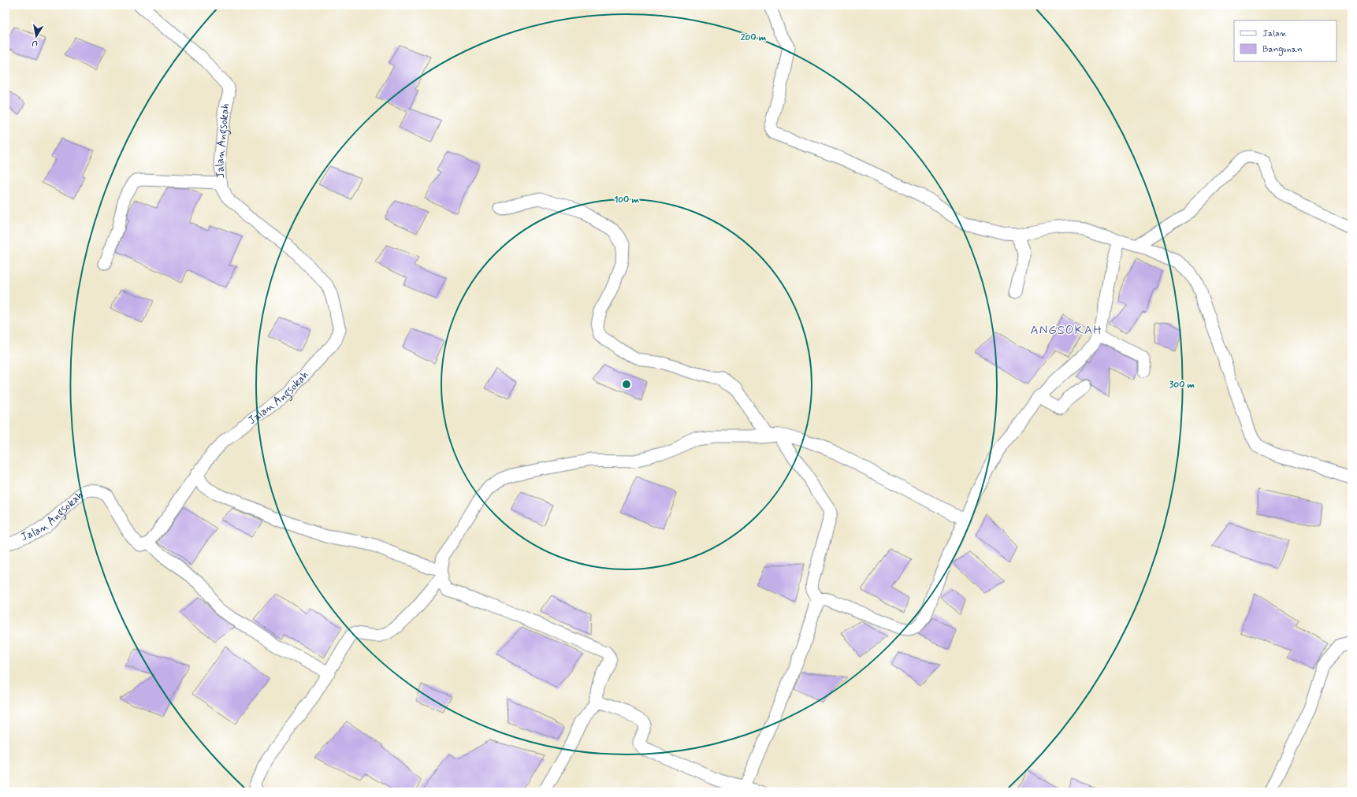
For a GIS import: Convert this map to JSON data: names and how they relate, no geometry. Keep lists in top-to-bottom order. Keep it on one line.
{"streets":{"street":["Jalan Angsokah"]},"districts":["ANGSOKAH"],"legend":["Jalan","Bangunan"],"north":"bottom","rings":["200 m","100 m","300 m"]}
